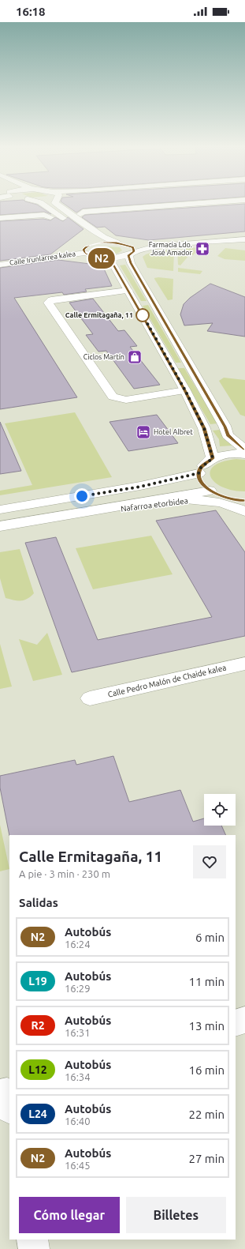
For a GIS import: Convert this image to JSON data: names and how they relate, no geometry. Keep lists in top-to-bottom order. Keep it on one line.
{"streets":{"street":["Calle Irunlarrea kalea","Nafarroa etorbidea","Calle Pedro Malón de Chaide kalea"]},"places":{"pharmacy":["Farmacia Ldo. José Amador"],"other":["Calle Ermitagaña, 11"],"shop":["Ciclos Martín"],"hotel":["Hotel Albret"]},"lines":["bus line N2"],"page":{"status":"16:18","on_map":"N2","heading":[["Calle Ermitagaña, 11","A pie · 3 min · 230 m"],"Salidas"],"list":[{"mark":"N2","name":"Autobús","note":"16:24","value":"6 min"},{"mark":"L19","name":"Autobús","note":"16:29","value":"11 min"},{"mark":"R2","name":"Autobús","note":"16:31","value":"13 min"},{"mark":"L12","name":"Autobús","note":"16:34","value":"16 min"},{"mark":"L24","name":"Autobús","note":"16:40","value":"22 min"},{"mark":"N2","name":"Autobús","note":"16:45","value":"27 min"}],"buttons":["Cómo llegar","Billetes"]}}
